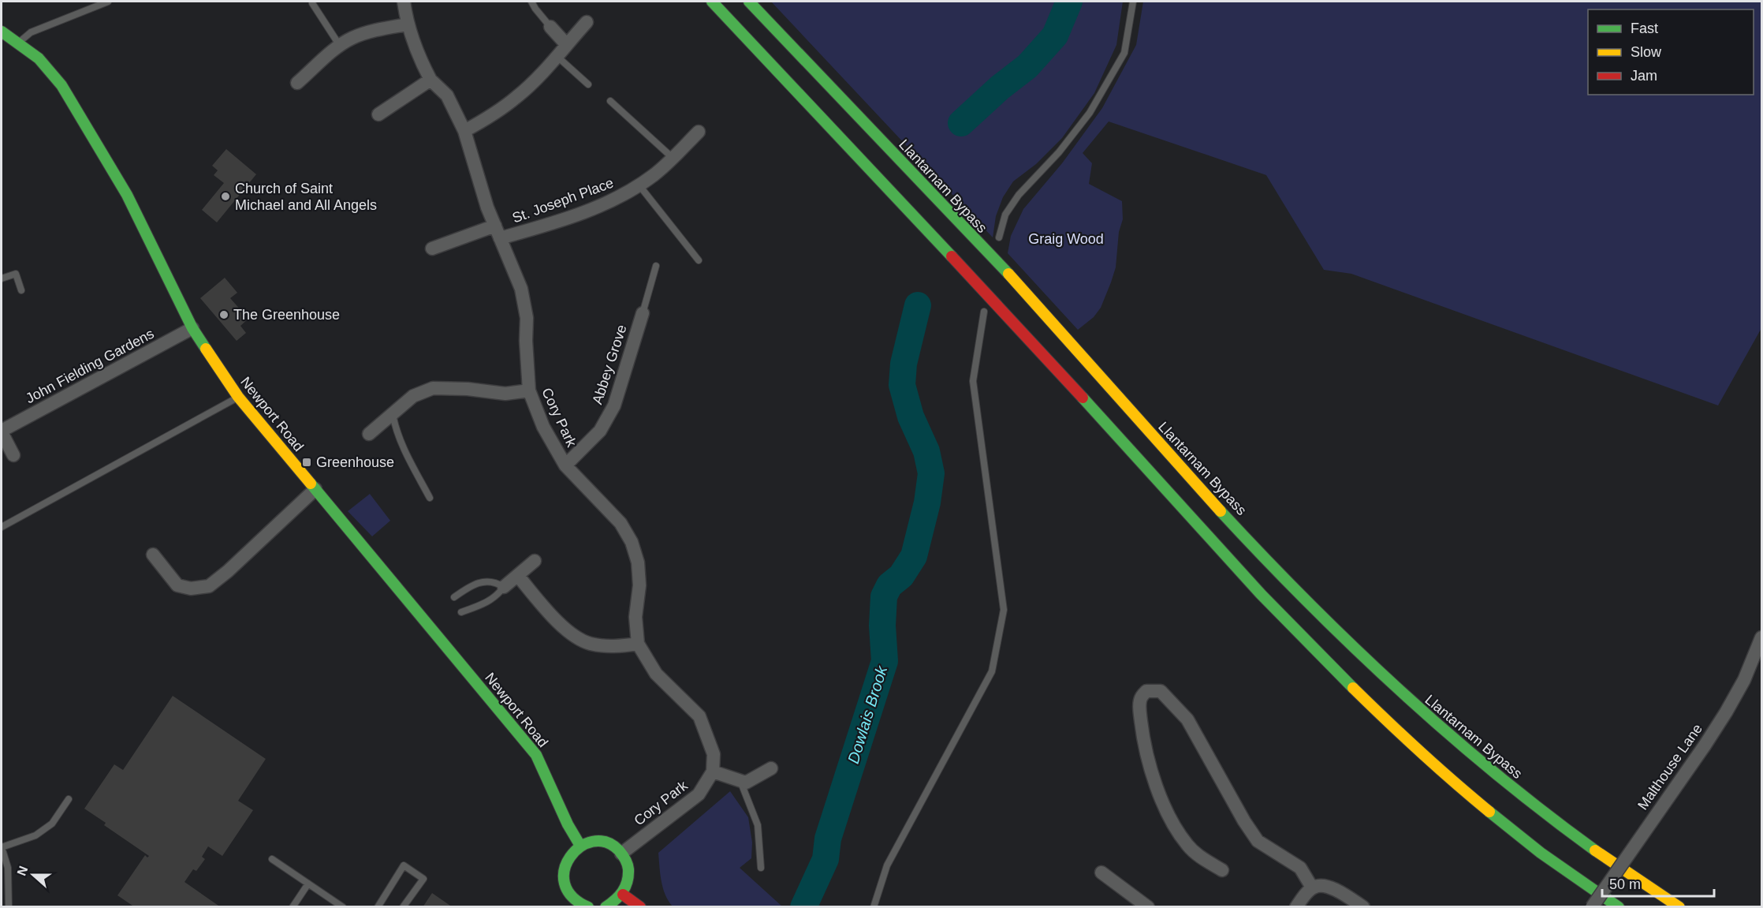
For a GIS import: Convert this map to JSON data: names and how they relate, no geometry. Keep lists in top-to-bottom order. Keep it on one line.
{"streets":{"main road":["Llantarnam Bypass","Newport Road"],"street":["St. Joseph Place","Abbey Grove","John Fielding Gardens","Cory Park","Malthouse Lane"]},"crossings":[["St. Joseph Place","Cory Park"],["Abbey Grove","Cory Park"],["John Fielding Gardens","Newport Road"]],"water":["Dowlais Brook"],"parks":["Graig Wood"],"places":{"other":["Church of Saint Michael and All Angels","The Greenhouse"],"transit":["Greenhouse"]},"legend":["Fast","Slow","Jam"],"scale_bar":"50 m","north":"left"}
